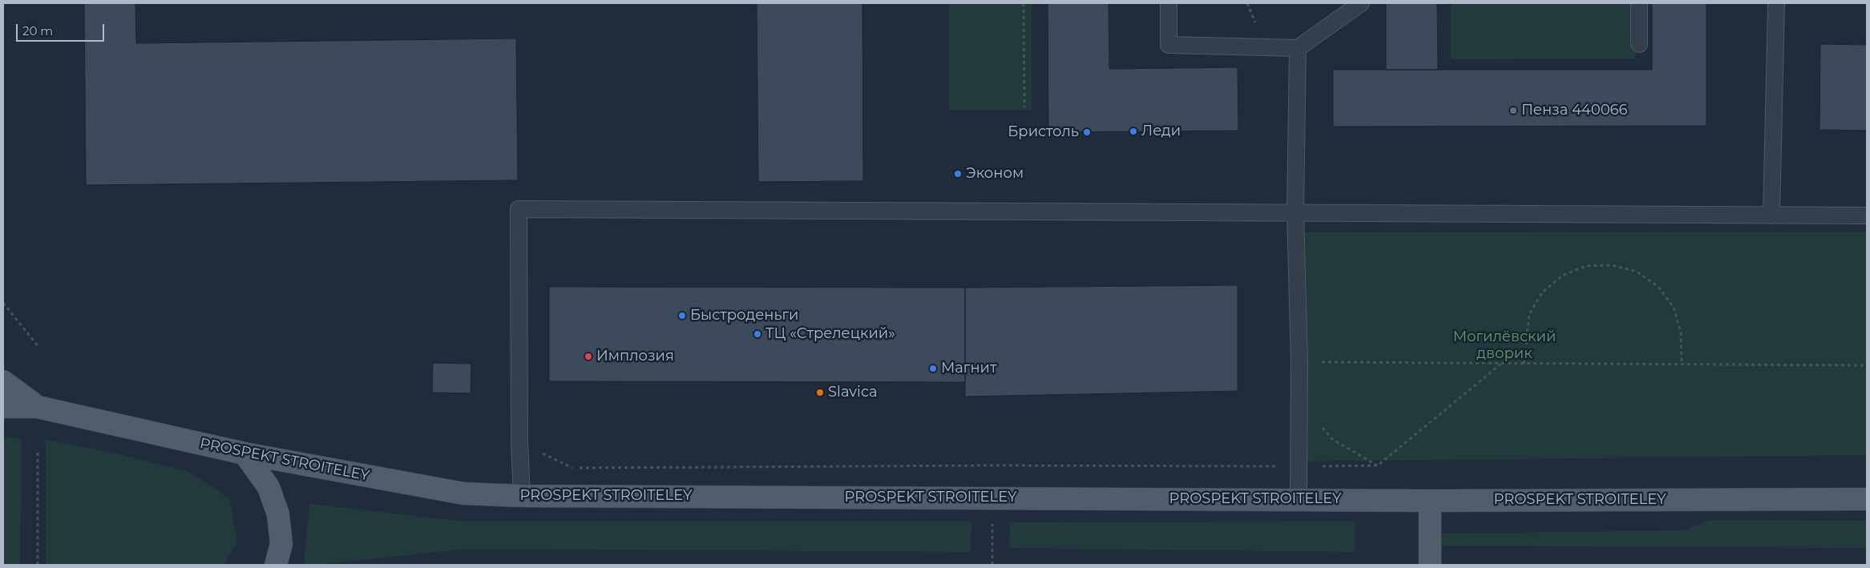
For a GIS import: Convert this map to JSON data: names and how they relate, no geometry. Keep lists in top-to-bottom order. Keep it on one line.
{"streets":{"main road":["PROSPEKT STROITELEY"]},"parks":["Могилёвский дворик"],"places":["Пенза 440066","Леди","Бристоль","Эконом","Быстроденьги","ТЦ «Стрелецкий»","Имплозия","Магнит","Slavica"],"scale_bar":"20 m"}
